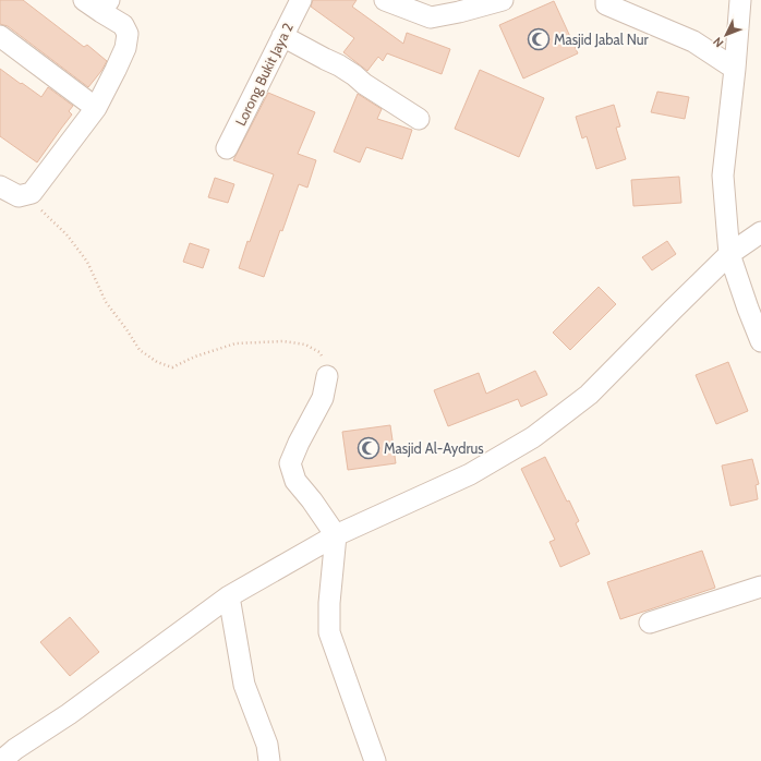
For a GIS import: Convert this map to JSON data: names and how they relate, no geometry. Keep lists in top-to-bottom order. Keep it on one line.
{"streets":{"street":["Lorong Bukit Jaya 2"]},"places":{"mosque":["Masjid Jabal Nur","Masjid Al-Aydrus"]},"north":"bottom left"}
